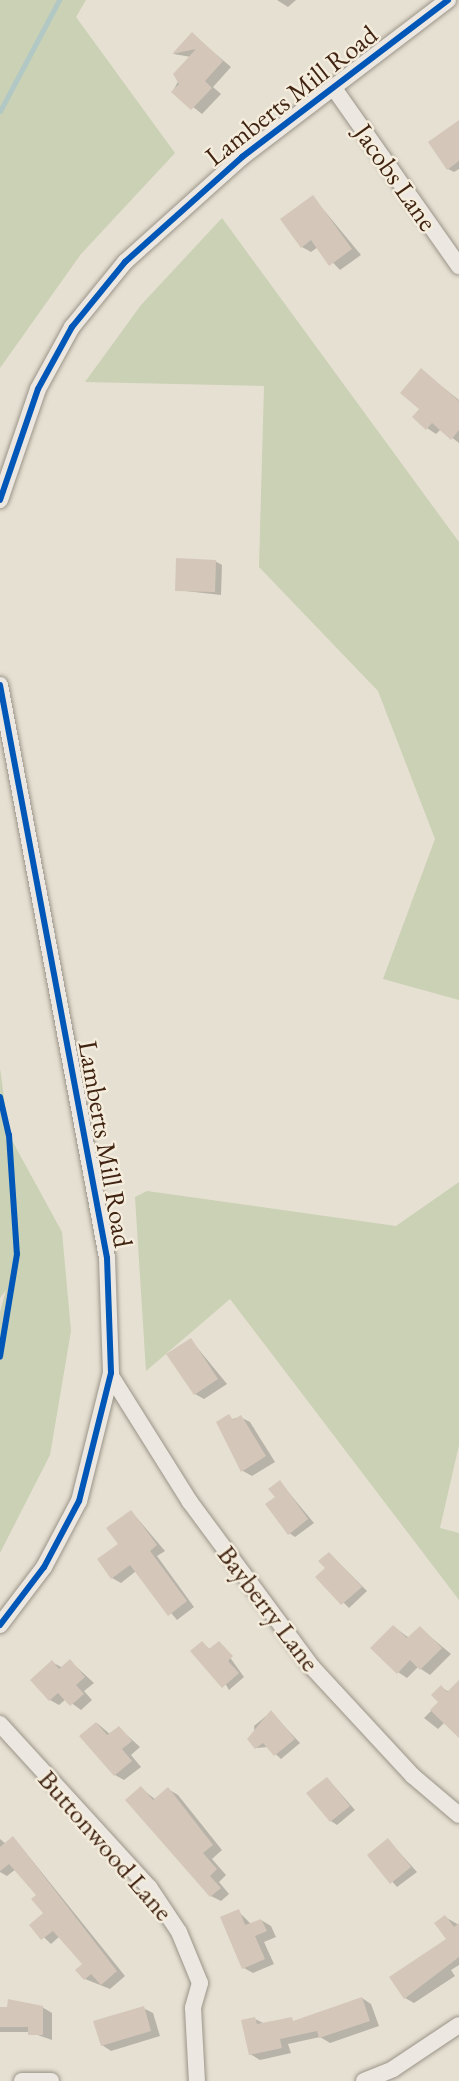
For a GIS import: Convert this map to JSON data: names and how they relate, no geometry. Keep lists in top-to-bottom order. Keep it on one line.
{"streets":{"street":["Lamberts Mill Road","Jacobs Lane","Bayberry Lane","Buttonwood Lane"]},"crossings":[["Lamberts Mill Road","Jacobs Lane"],["Lamberts Mill Road","Bayberry Lane"]]}
